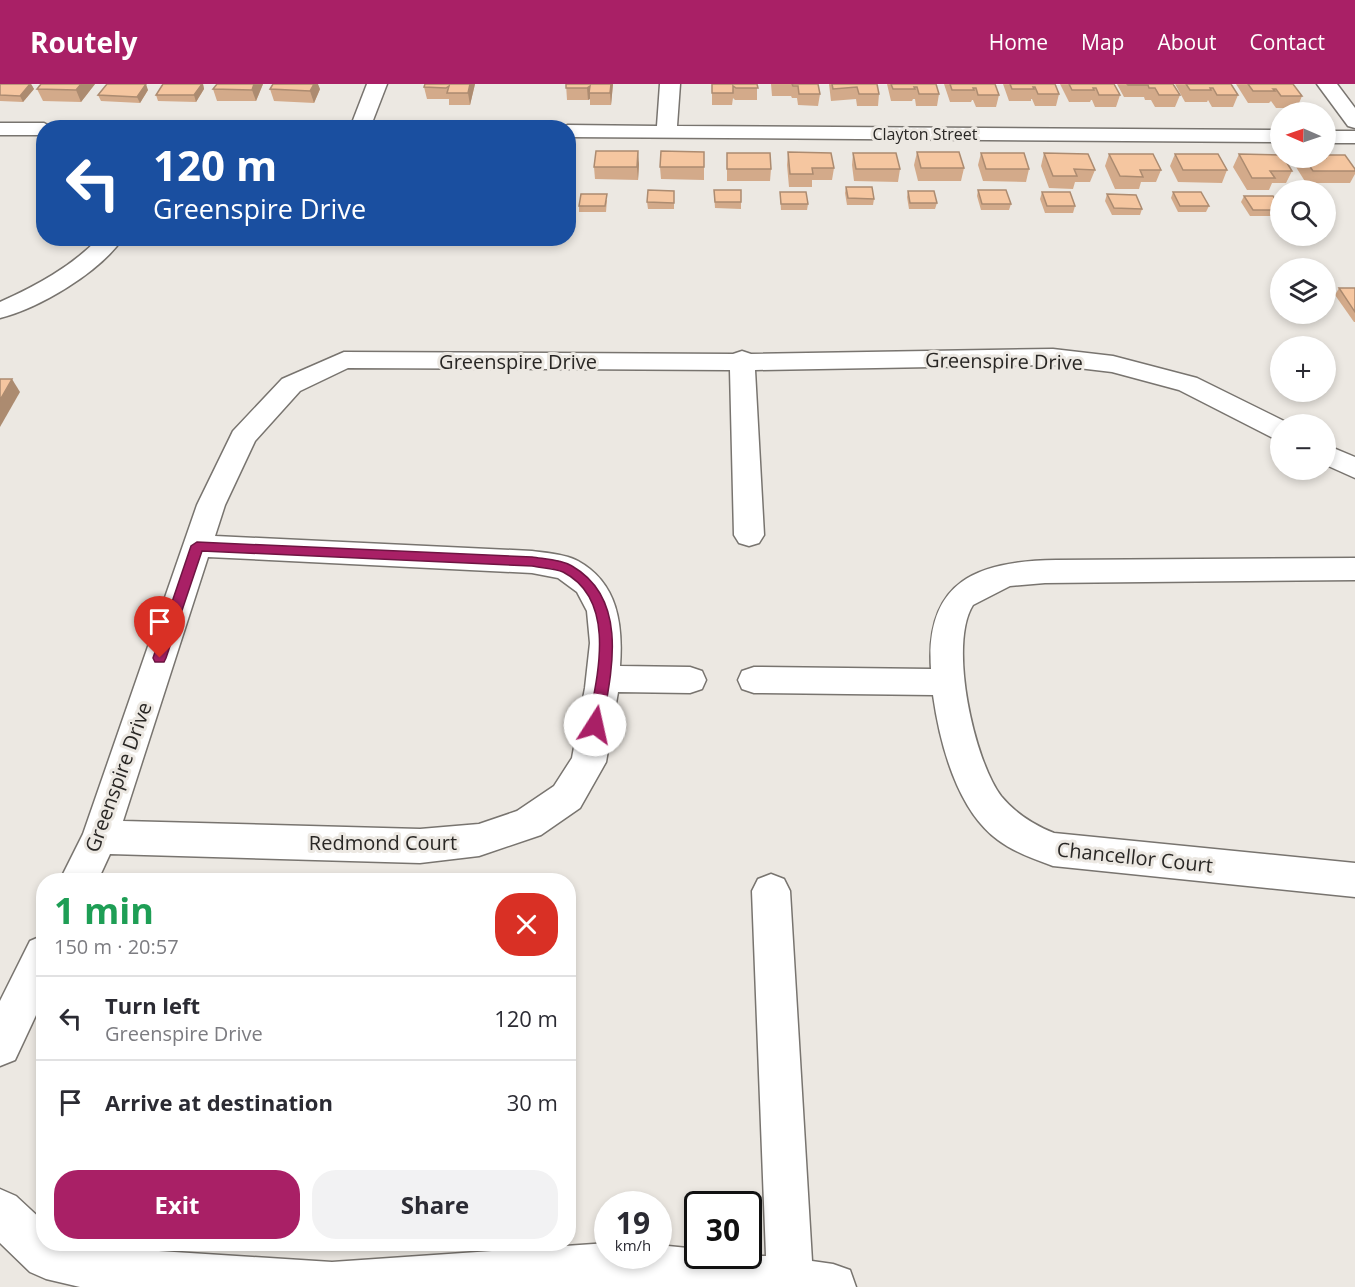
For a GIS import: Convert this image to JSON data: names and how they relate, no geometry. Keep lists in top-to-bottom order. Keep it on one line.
{"streets":{"street":["Clayton Street","Greenspire Drive","Redmond Court","Chancellor Court"]},"crossings":[["Greenspire Drive","Redmond Court"]],"north":"left","page":{"header":"Routely","nav":["Home","Map","About","Contact"],"map_buttons":["+","−"],"turn":["120 m","Greenspire Drive"],"heading":["1 min","150 m · 20:57"],"list":[{"name":"Turn left","note":"Greenspire Drive","value":"120 m"},{"name":"Arrive at destination","value":"30 m"}],"buttons":["Exit","Share"],"speed":"19 km/h","limit":"30"}}
